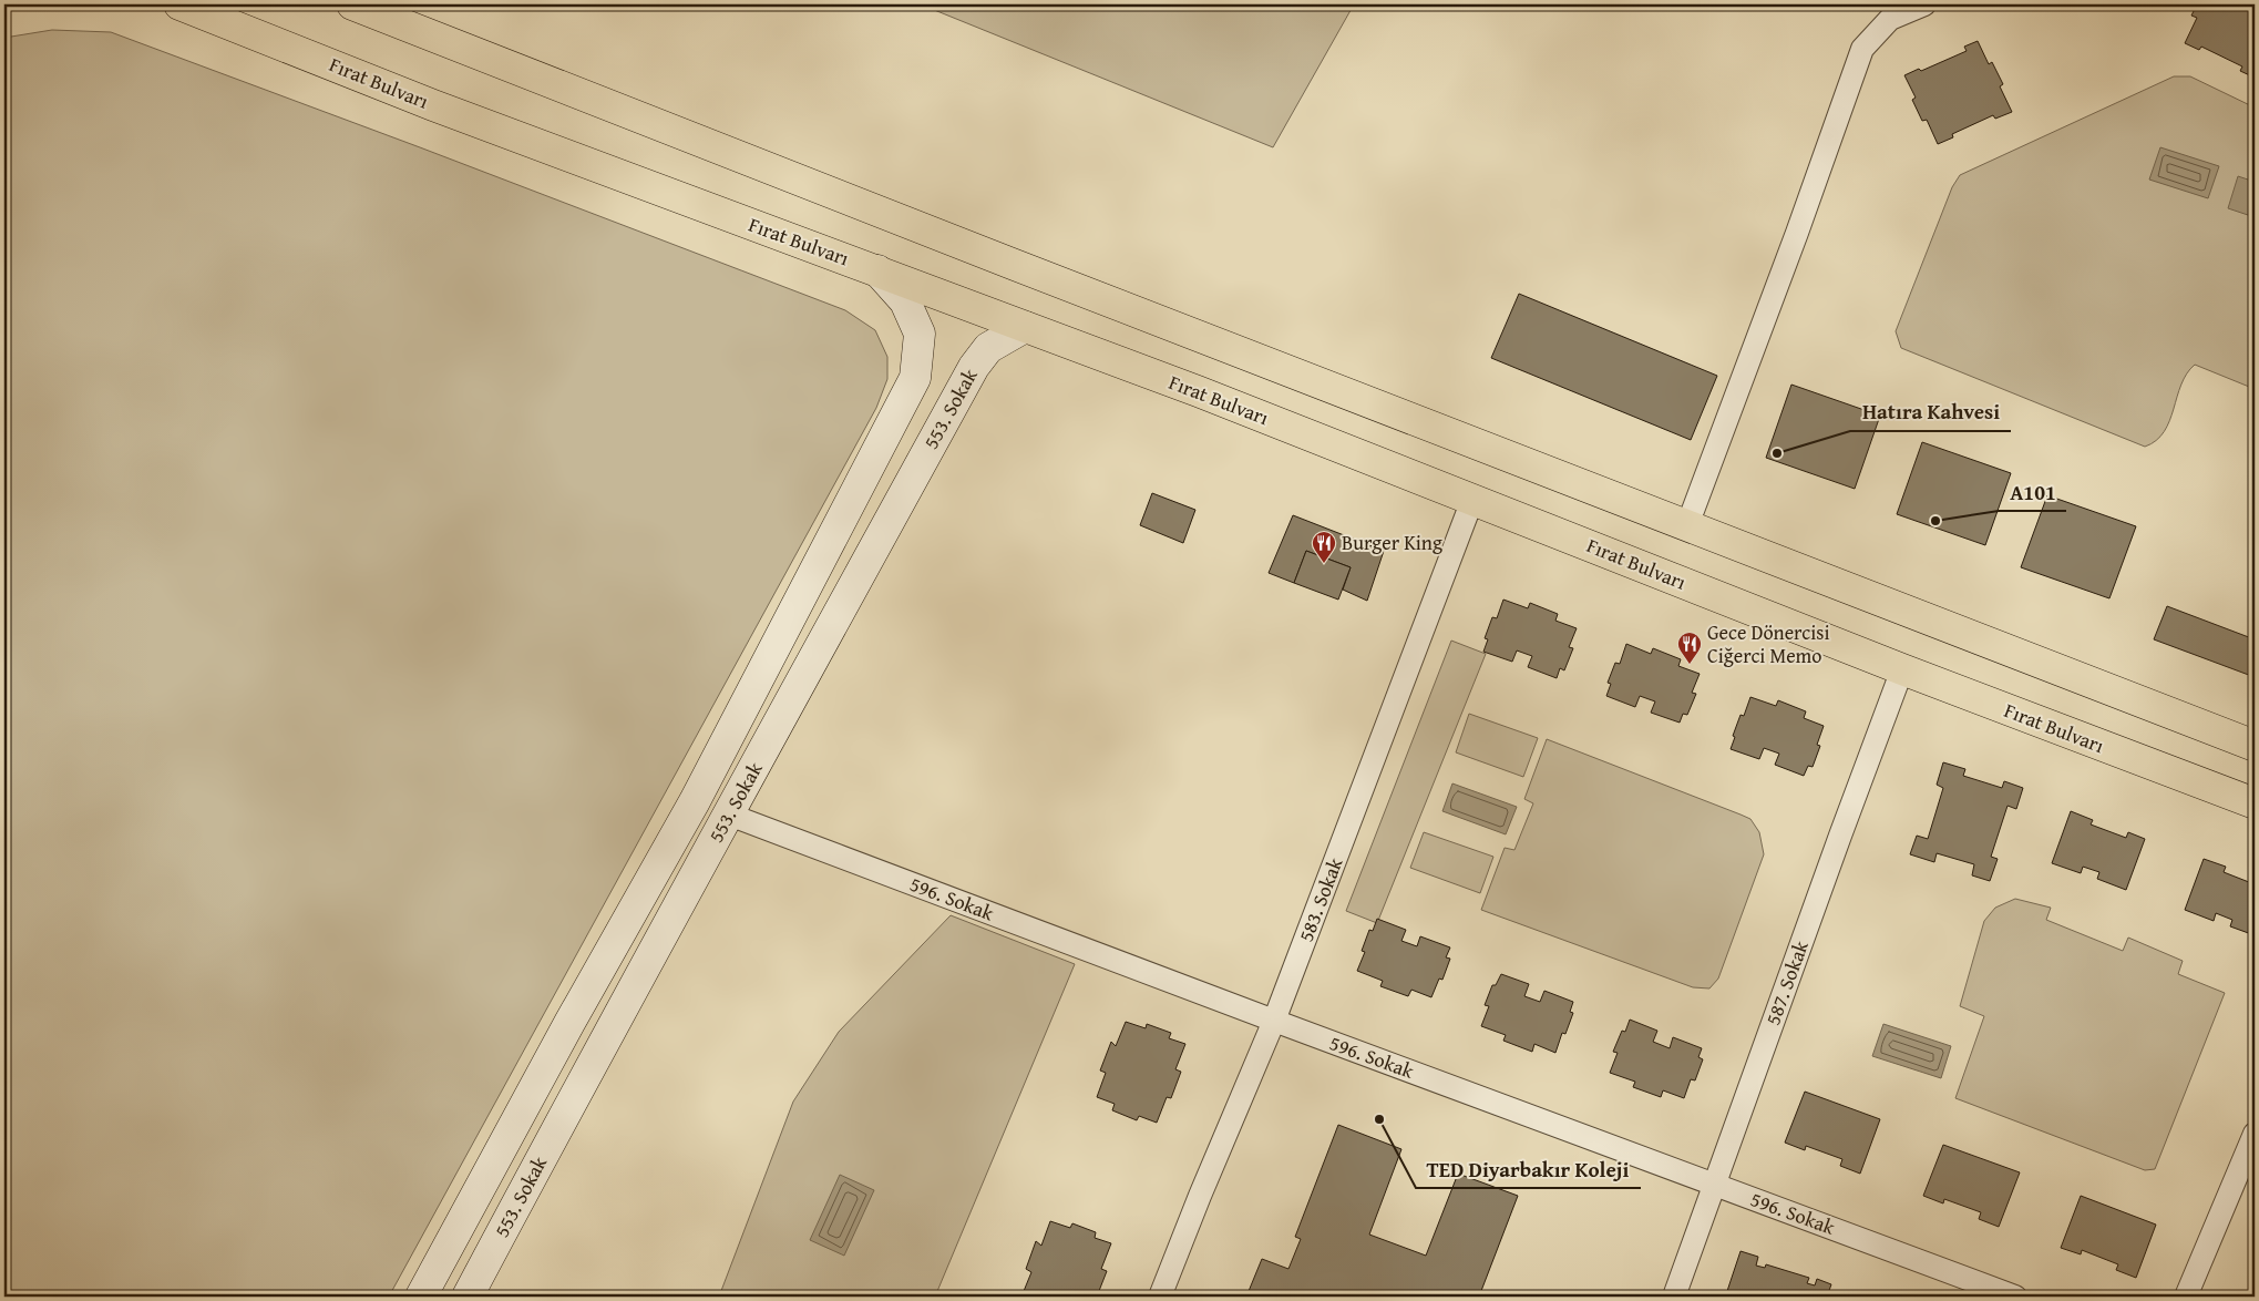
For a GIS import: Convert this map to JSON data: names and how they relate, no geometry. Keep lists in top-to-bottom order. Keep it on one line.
{"streets":{"main road":["Fırat Bulvarı","553. Sokak"],"street":["596. Sokak","583. Sokak","587. Sokak"]},"crossings":[["Fırat Bulvarı","553. Sokak"],["Fırat Bulvarı","583. Sokak"],["Fırat Bulvarı","587. Sokak"],["553. Sokak","596. Sokak"],["596. Sokak","583. Sokak"],["596. Sokak","587. Sokak"]],"places":{"other":["Hatıra Kahvesi","A101","TED Diyarbakır Koleji"],"restaurant":["Burger King","Gece Dönercisi Ciğerci Memo"]}}
